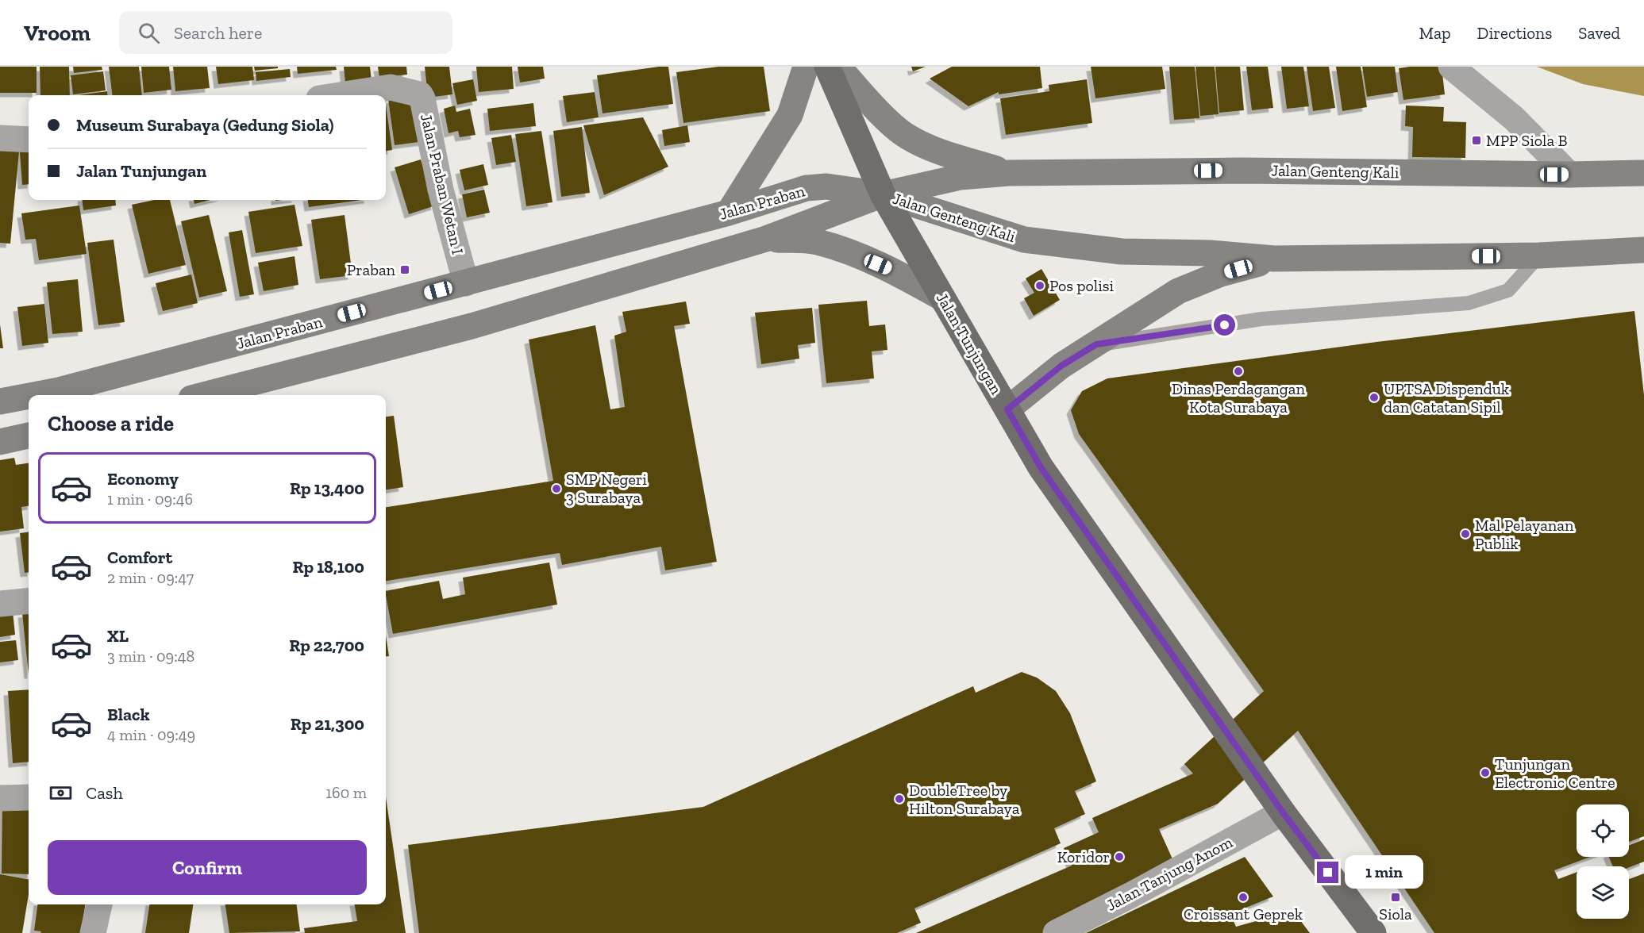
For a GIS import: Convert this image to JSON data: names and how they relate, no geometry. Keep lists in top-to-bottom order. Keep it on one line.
{"streets":{"main road":["Jalan Genteng Kali","Jalan Praban","Jalan Tunjungan"],"street":["Jalan Praban Wetan I","Jalan Tanjung Anom"]},"crossings":[["Jalan Genteng Kali","Jalan Praban"],["Jalan Genteng Kali","Jalan Tunjungan"],["Jalan Praban Wetan I","Jalan Praban"],["Jalan Praban","Jalan Tunjungan"],["Jalan Tunjungan","Jalan Tanjung Anom"]],"places":{"transit":["MPP Siola B","Praban","Siola"],"other":["Pos polisi","Dinas Perdagangan Kota Surabaya","UPTSA Dispenduk dan Catatan Sipil","SMP Negeri 3 Surabaya","Mal Pelayanan Publik","Tunjungan Electronic Centre","DoubleTree by Hilton Surabaya","Koridor","Croissant Geprek"]},"page":{"header":"Vroom","search":"Search here","nav":["Map","Directions","Saved"],"banner":["Museum Surabaya (Gedung Siola)","Jalan Tunjungan"],"heading":"Choose a ride","list":[{"name":"Economy","note":"1 min · 09:46","value":"Rp 13,400"},{"name":"Comfort","note":"2 min · 09:47","value":"Rp 18,100"},{"name":"XL","note":"3 min · 09:48","value":"Rp 22,700"},{"name":"Black","note":"4 min · 09:49","value":"Rp 21,300"}],"pay":["Cash","160 m"],"buttons":"Confirm","bubble":"1 min"}}
